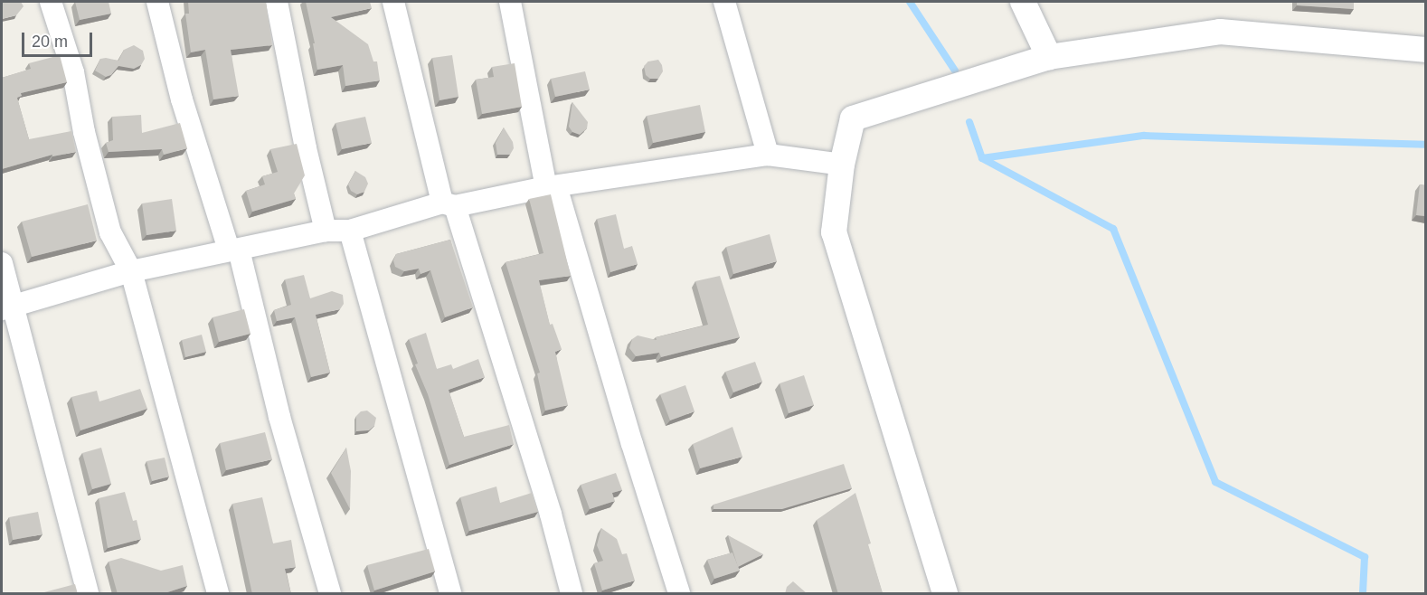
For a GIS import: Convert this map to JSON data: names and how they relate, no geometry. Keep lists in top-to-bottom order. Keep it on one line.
{"scale_bar":"20 m"}
